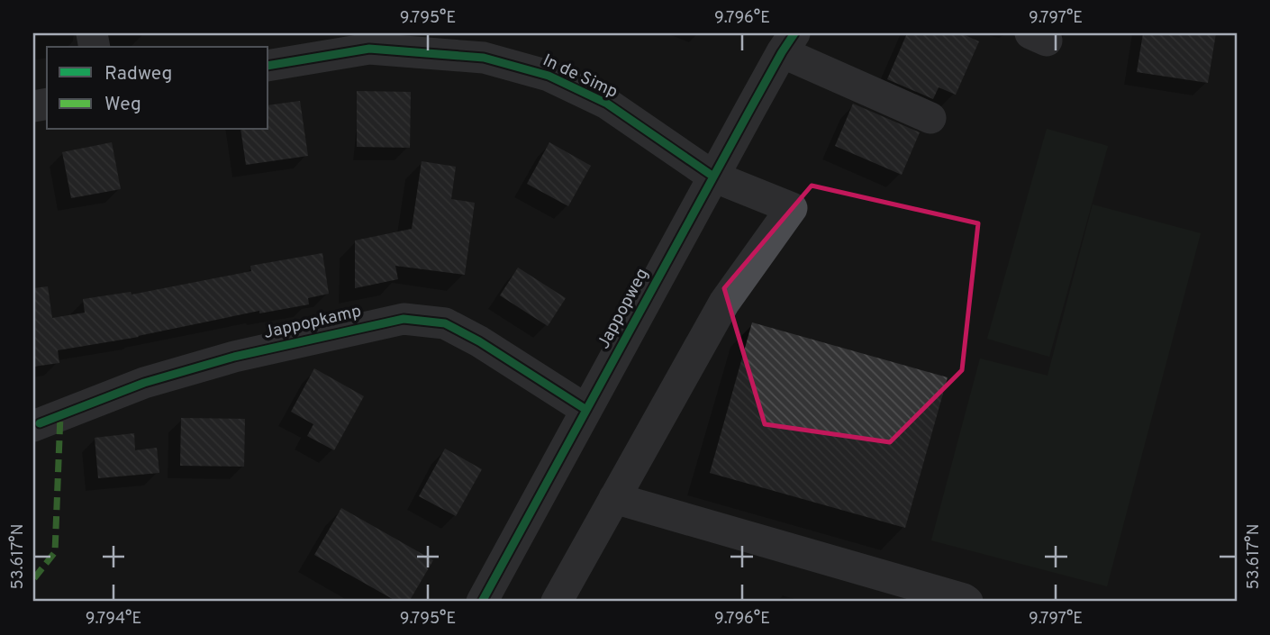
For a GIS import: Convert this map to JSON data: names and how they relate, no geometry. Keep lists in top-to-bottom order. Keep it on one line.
{"streets":{"street":["In de Simp","Jappopweg","Jappopkamp"]},"crossings":[["In de Simp","Jappopweg"],["Jappopweg","Jappopkamp"]],"legend":["Radweg","Weg"],"coordinates":["9.795°E","9.796°E","9.797°E","53.617°N","9.794°E"]}
